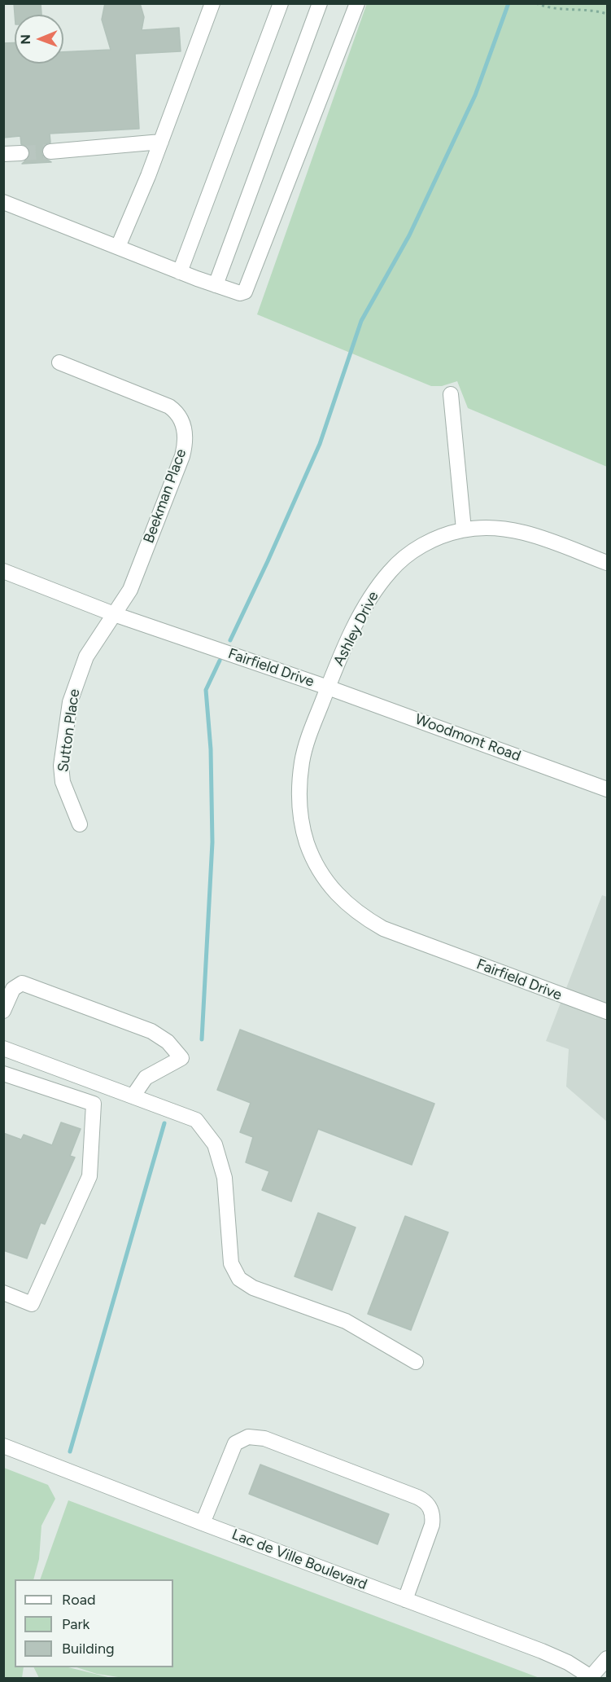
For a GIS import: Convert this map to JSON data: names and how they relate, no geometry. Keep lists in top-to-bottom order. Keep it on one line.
{"streets":{"street":["Beekman Place","Ashley Drive","Fairfield Drive","Sutton Place","Woodmont Road","Lac de Ville Boulevard"]},"crossings":[["Beekman Place","Fairfield Drive"],["Beekman Place","Sutton Place"],["Ashley Drive","Fairfield Drive"],["Ashley Drive","Woodmont Road"],["Fairfield Drive","Sutton Place"],["Fairfield Drive","Woodmont Road"]],"legend":["Road","Park","Building"],"north":"left"}
